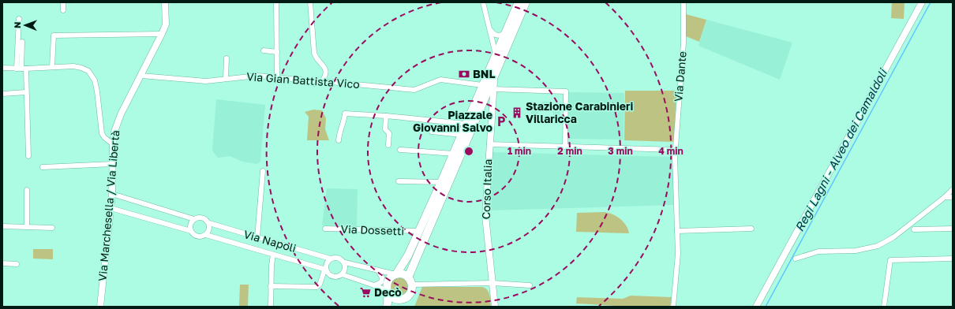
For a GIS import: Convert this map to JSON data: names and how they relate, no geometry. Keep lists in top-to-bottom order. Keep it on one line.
{"streets":{"street":["Via Dante","Via Gian Battista Vico","Corso Italia","Via Marchesella / Via Libertà","Via Dossetti","Via Napoli"]},"crossings":[["Via Gian Battista Vico","Via Marchesella / Via Libertà"]],"water":["Regi Lagni - Alveo dei Camaldoli"],"places":{"bank":["BNL"],"building":["Stazione Carabinieri Villaricca"],"parking":["Piazzale Giovanni Salvo"],"supermarket":["Decò"]},"north":"left","rings":["1 min","2 min","3 min","4 min"]}
